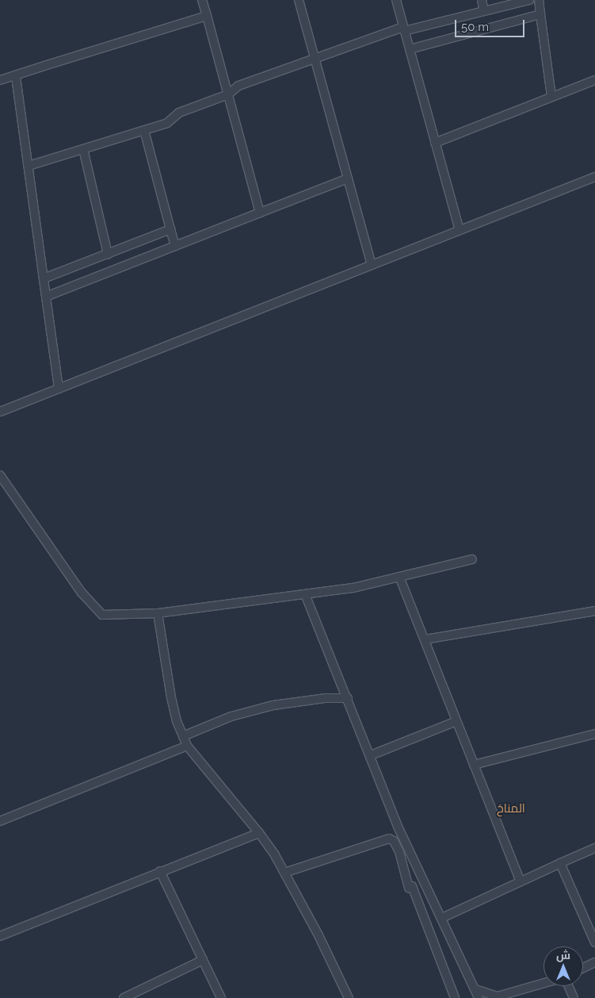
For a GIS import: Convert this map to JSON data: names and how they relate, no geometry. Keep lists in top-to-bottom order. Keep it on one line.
{"districts":["المناخ"],"scale_bar":"50 m","north":"top"}
